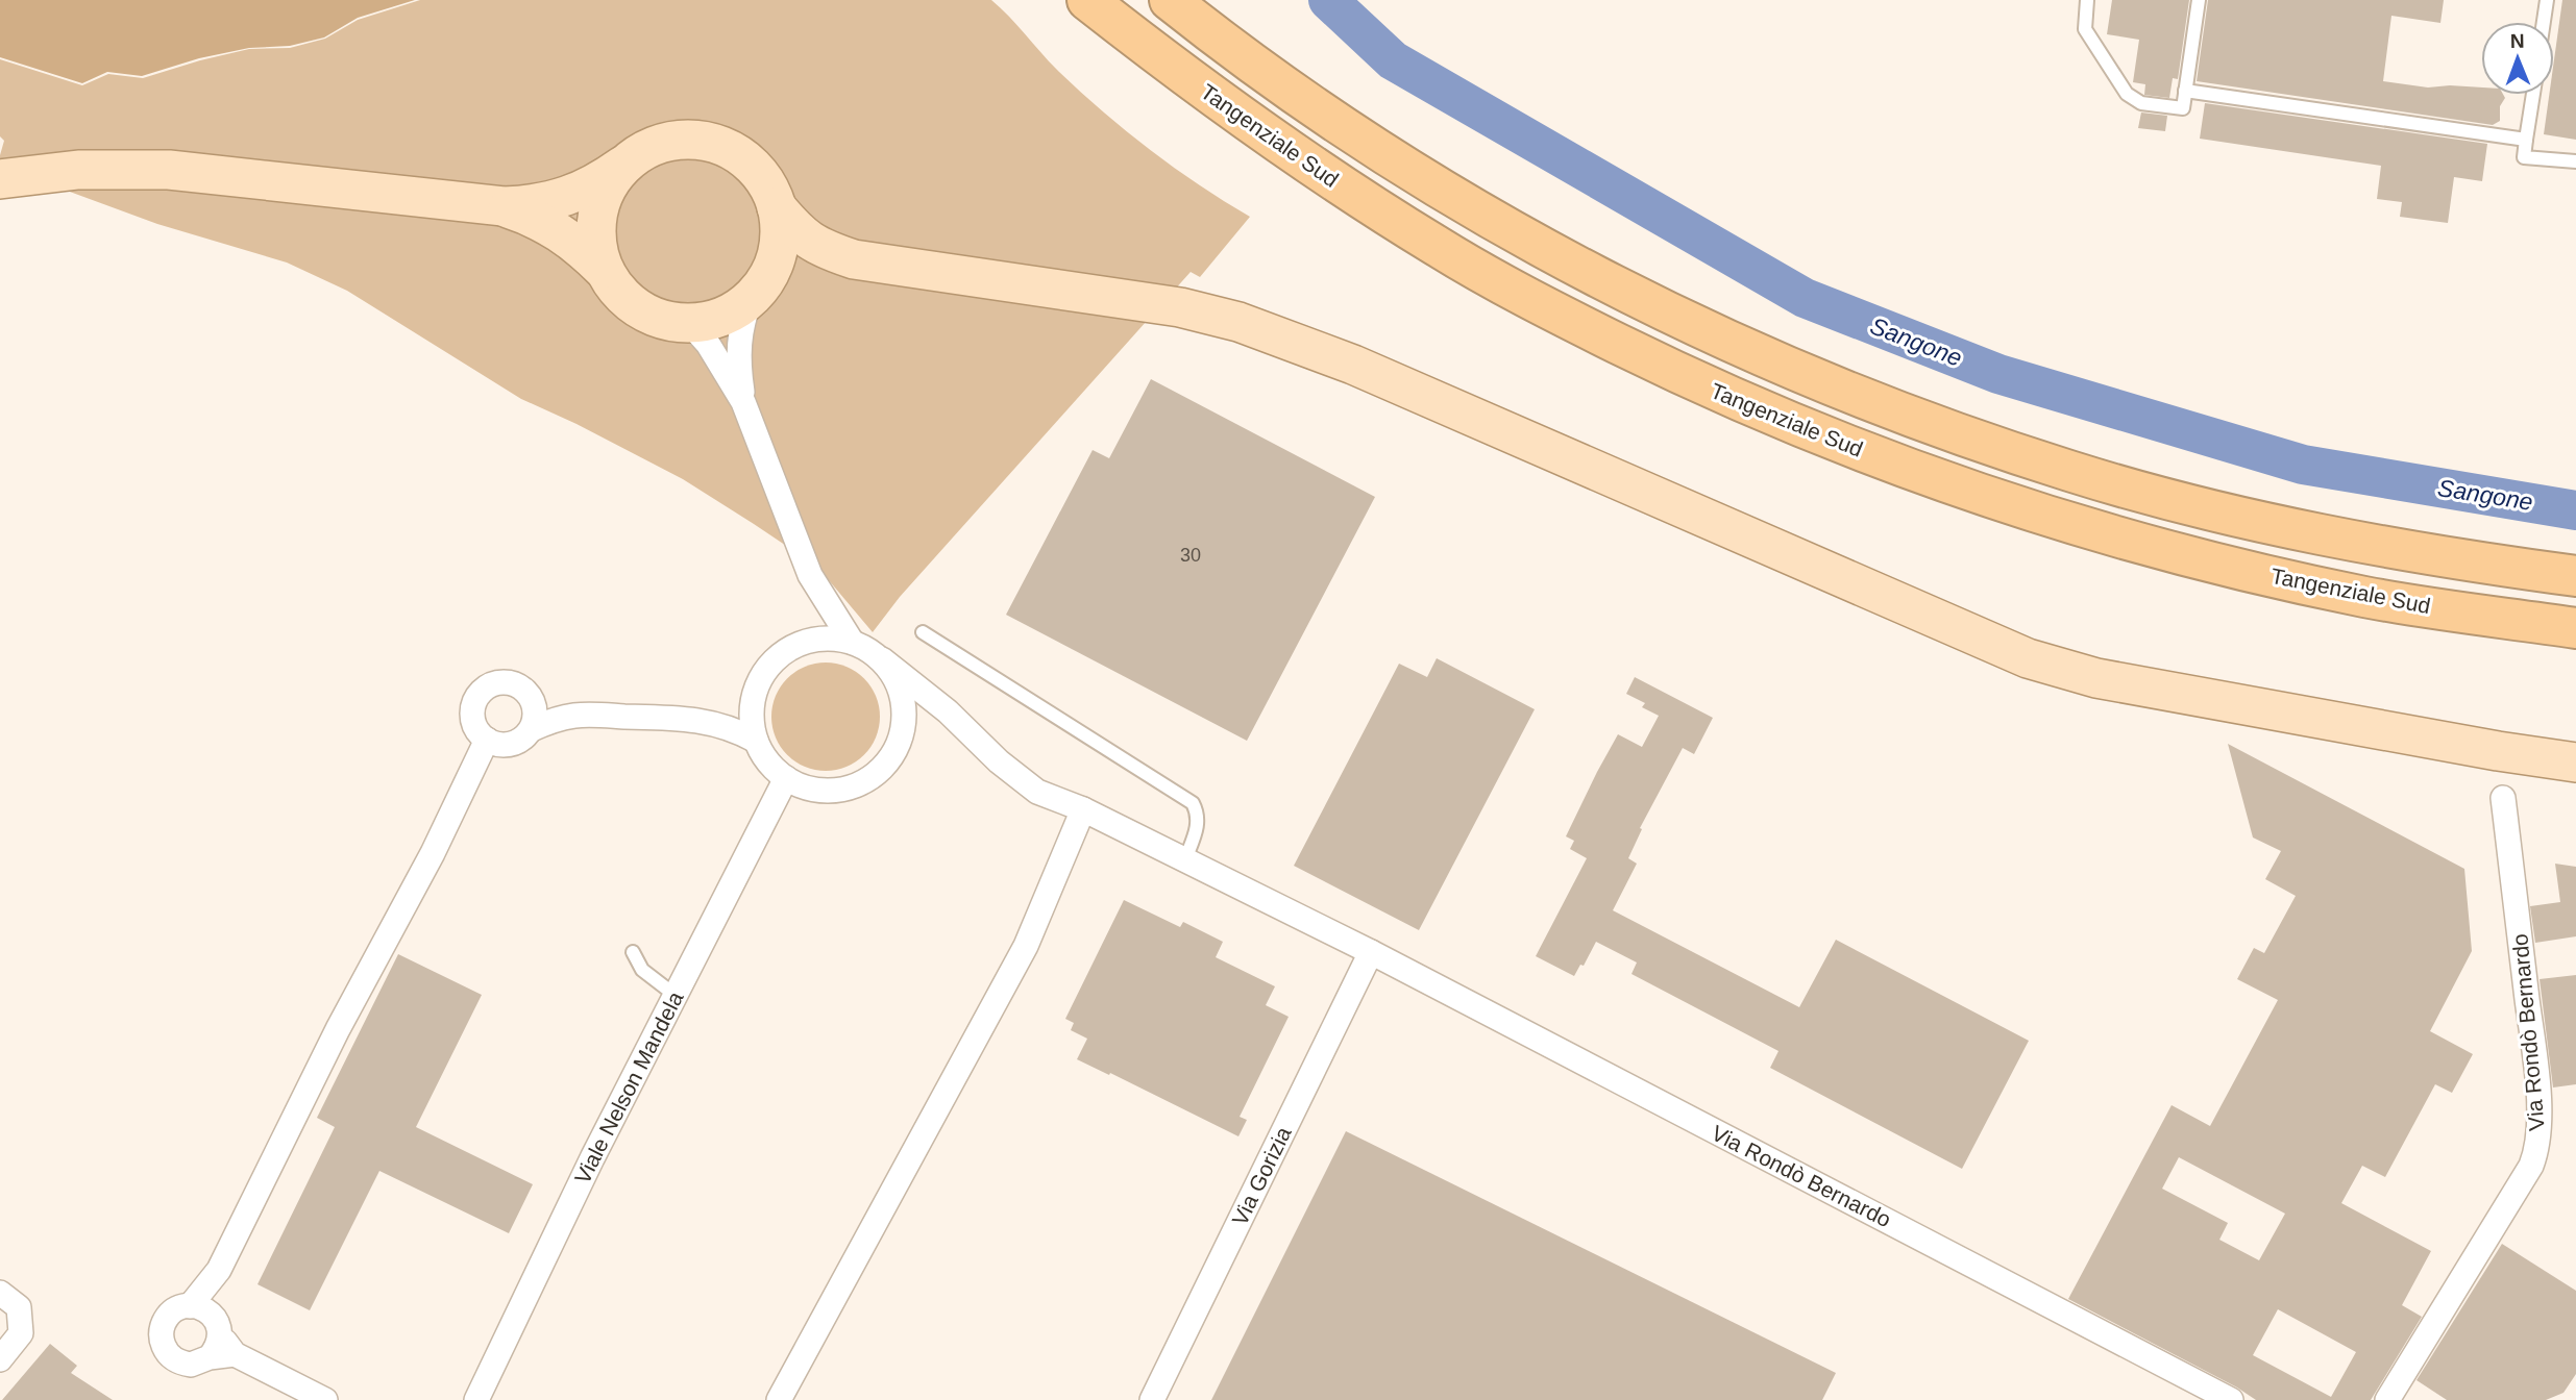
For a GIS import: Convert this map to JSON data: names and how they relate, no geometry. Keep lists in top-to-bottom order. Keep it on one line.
{"streets":{"highway":["Tangenziale Sud"],"street":["Via Rondò Bernardo","Viale Nelson Mandela","Via Gorizia"]},"crossings":[["Via Rondò Bernardo","Viale Nelson Mandela"],["Via Rondò Bernardo","Via Gorizia"]],"water":["Sangone"],"house_numbers":["30"],"north":"top"}
